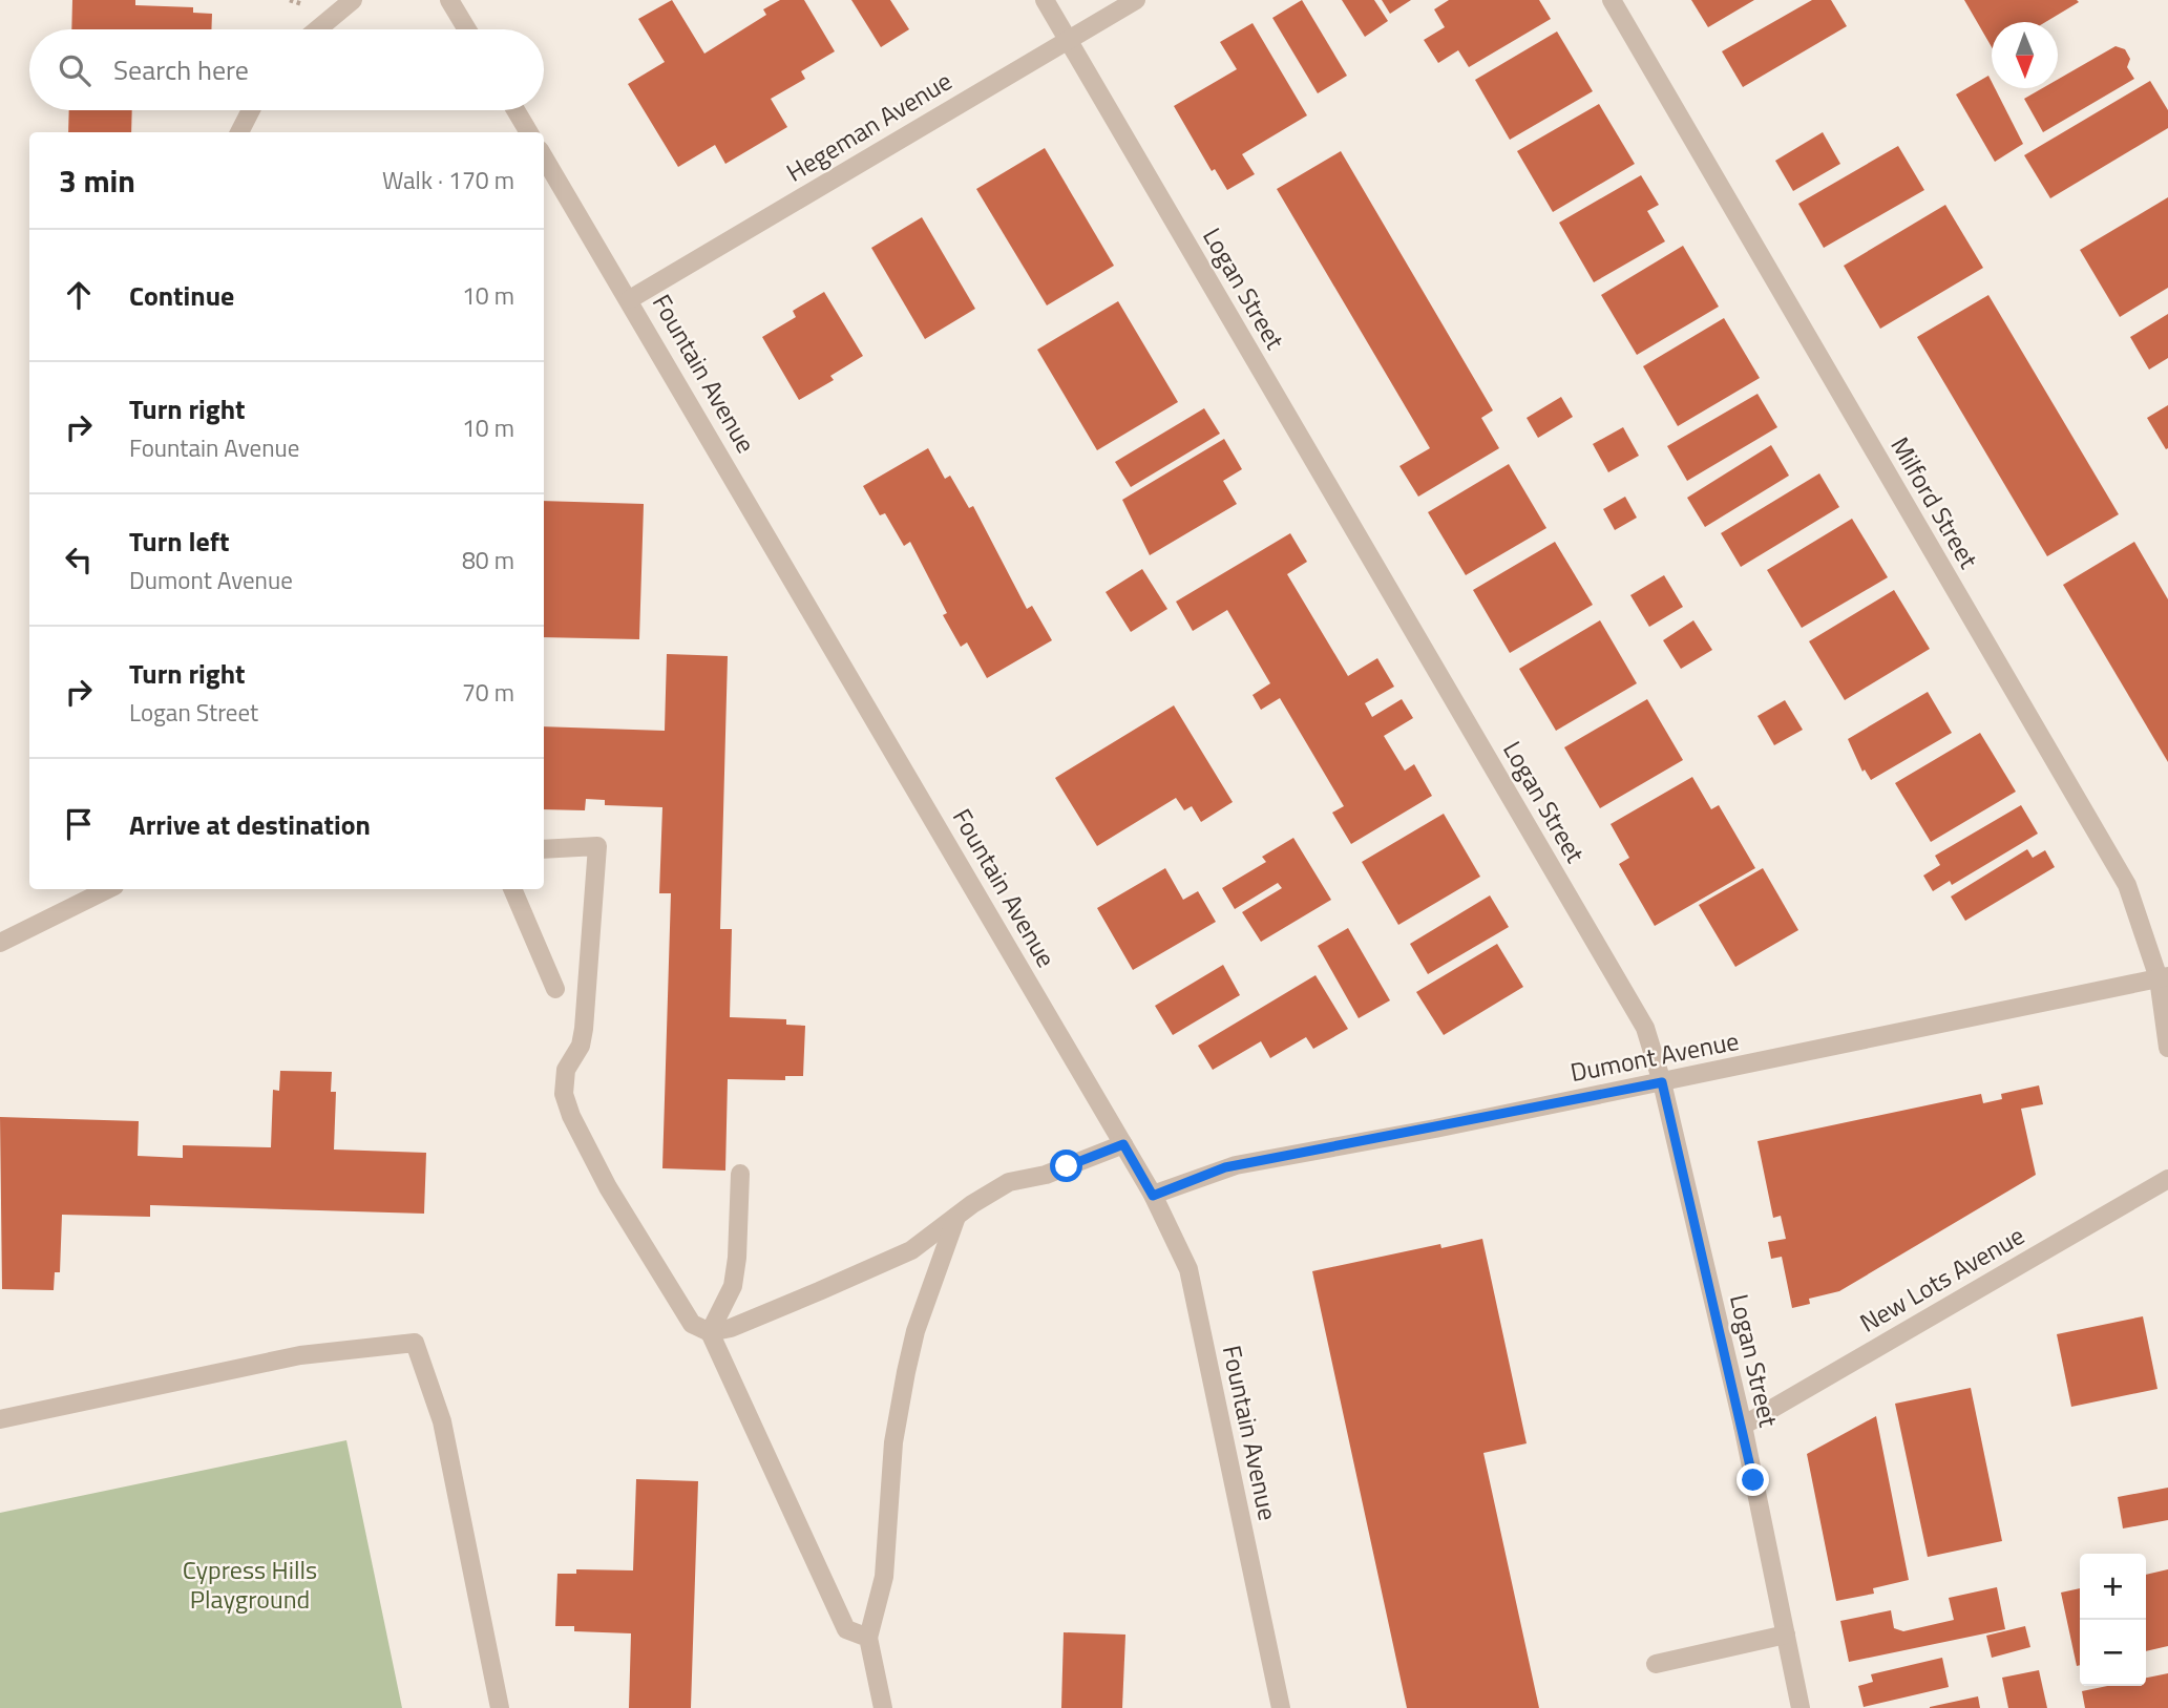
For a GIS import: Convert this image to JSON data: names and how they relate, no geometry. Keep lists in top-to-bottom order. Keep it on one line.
{"streets":{"street":["Hegeman Avenue","Logan Street","Fountain Avenue","Milford Street","Dumont Avenue","New Lots Avenue"]},"crossings":[["Hegeman Avenue","Logan Street"],["Hegeman Avenue","Fountain Avenue"],["Logan Street","Dumont Avenue"],["Logan Street","New Lots Avenue"],["Fountain Avenue","Dumont Avenue"],["Milford Street","Dumont Avenue"]],"parks":["Cypress Hills Playground"],"north":"bottom","page":{"search":"Search here","heading":["3 min","Walk · 170 m"],"list":[["Continue","10 m"],["Turn right","Fountain Avenue","10 m"],["Turn left","Dumont Avenue","80 m"],["Turn right","Logan Street","70 m"],"Arrive at destination"],"map_buttons":["+","−"]}}
